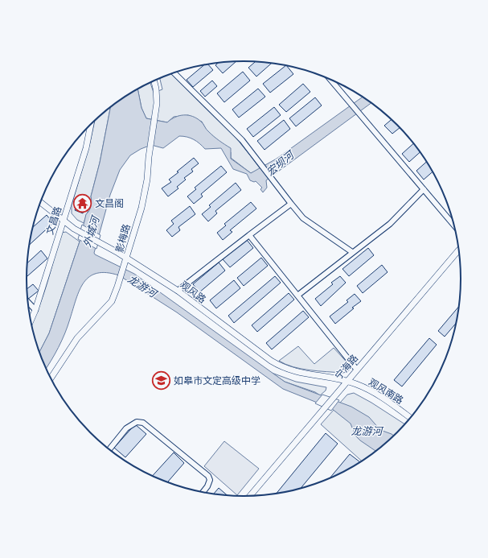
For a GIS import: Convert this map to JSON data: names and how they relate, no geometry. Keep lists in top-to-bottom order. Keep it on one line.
{"streets":{"street":["文昌路","影梅路","观风路","宁海路","观风南路"]},"crossings":[["文昌路","观风路"],["影梅路","观风路"],["观风路","宁海路"],["观风路","观风南路"],["宁海路","观风南路"]],"water":["宏坝河","外城河","龙游河"],"places":{"temple":["文昌阁"],"school or university":["如皋市文定高级中学"]}}
